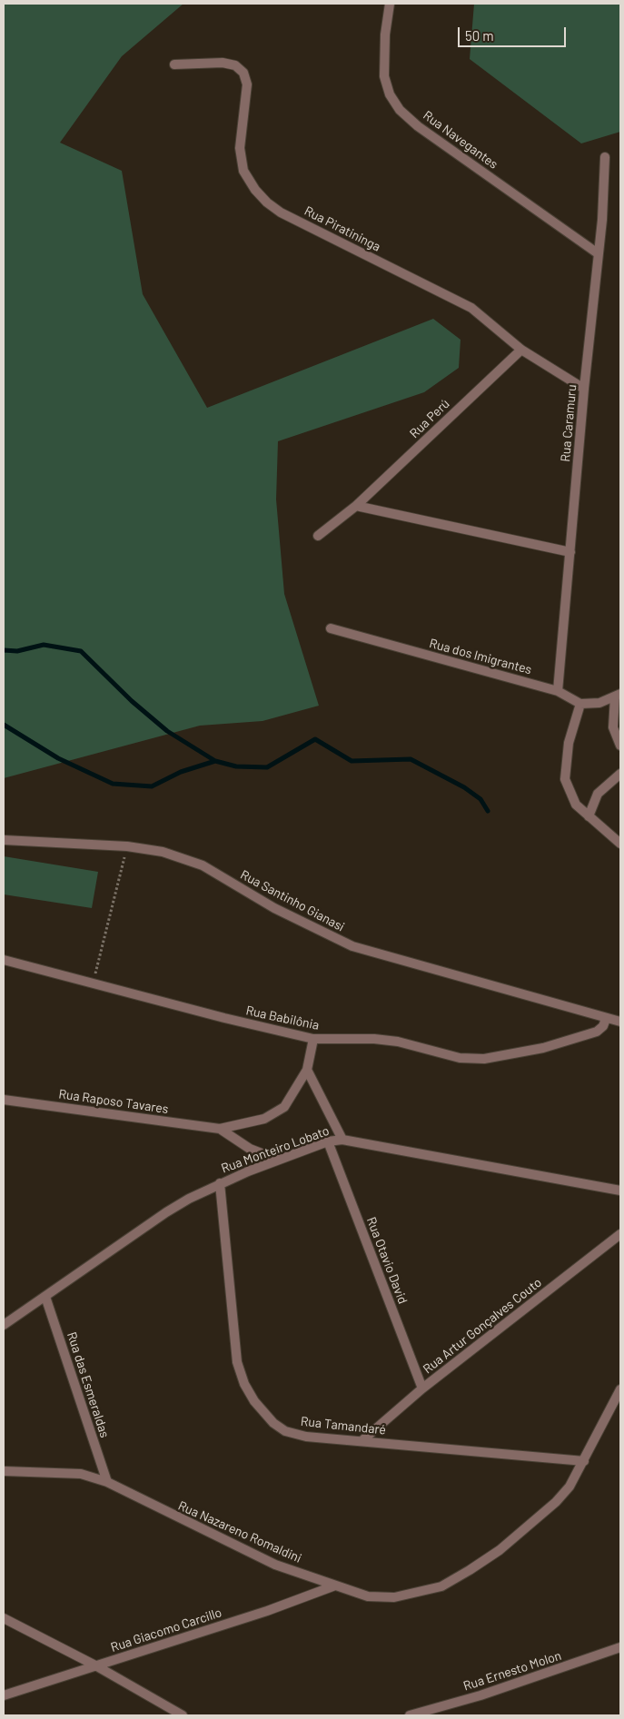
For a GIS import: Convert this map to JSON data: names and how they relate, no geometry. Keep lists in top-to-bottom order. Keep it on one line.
{"streets":{"street":["Rua Navegantes","Rua Piratininga","Rua Perú","Rua Caramuru","Rua dos Imigrantes","Rua Santinho Gianasi","Rua Babilônia","Rua Raposo Tavares","Rua Monteiro Lobato","Rua Otavio David","Rua Artur Gonçalves Couto","Rua das Esmeraldas","Rua Tamandaré","Rua Nazareno Romaldini","Rua Giacomo Carcillo","Rua Ernesto Molon"]},"crossings":[["Rua Navegantes","Rua Caramuru"],["Rua Piratininga","Rua Perú"],["Rua Piratininga","Rua Caramuru"],["Rua Caramuru","Rua dos Imigrantes"],["Rua Santinho Gianasi","Rua Babilônia"],["Rua Babilônia","Rua Raposo Tavares"],["Rua Raposo Tavares","Rua Monteiro Lobato"],["Rua Monteiro Lobato","Rua Otavio David"],["Rua Monteiro Lobato","Rua das Esmeraldas"],["Rua Monteiro Lobato","Rua Tamandaré"],["Rua Otavio David","Rua Artur Gonçalves Couto"],["Rua Artur Gonçalves Couto","Rua Tamandaré"],["Rua das Esmeraldas","Rua Nazareno Romaldini"],["Rua Tamandaré","Rua Nazareno Romaldini"],["Rua Nazareno Romaldini","Rua Giacomo Carcillo"]],"scale_bar":"50 m"}
